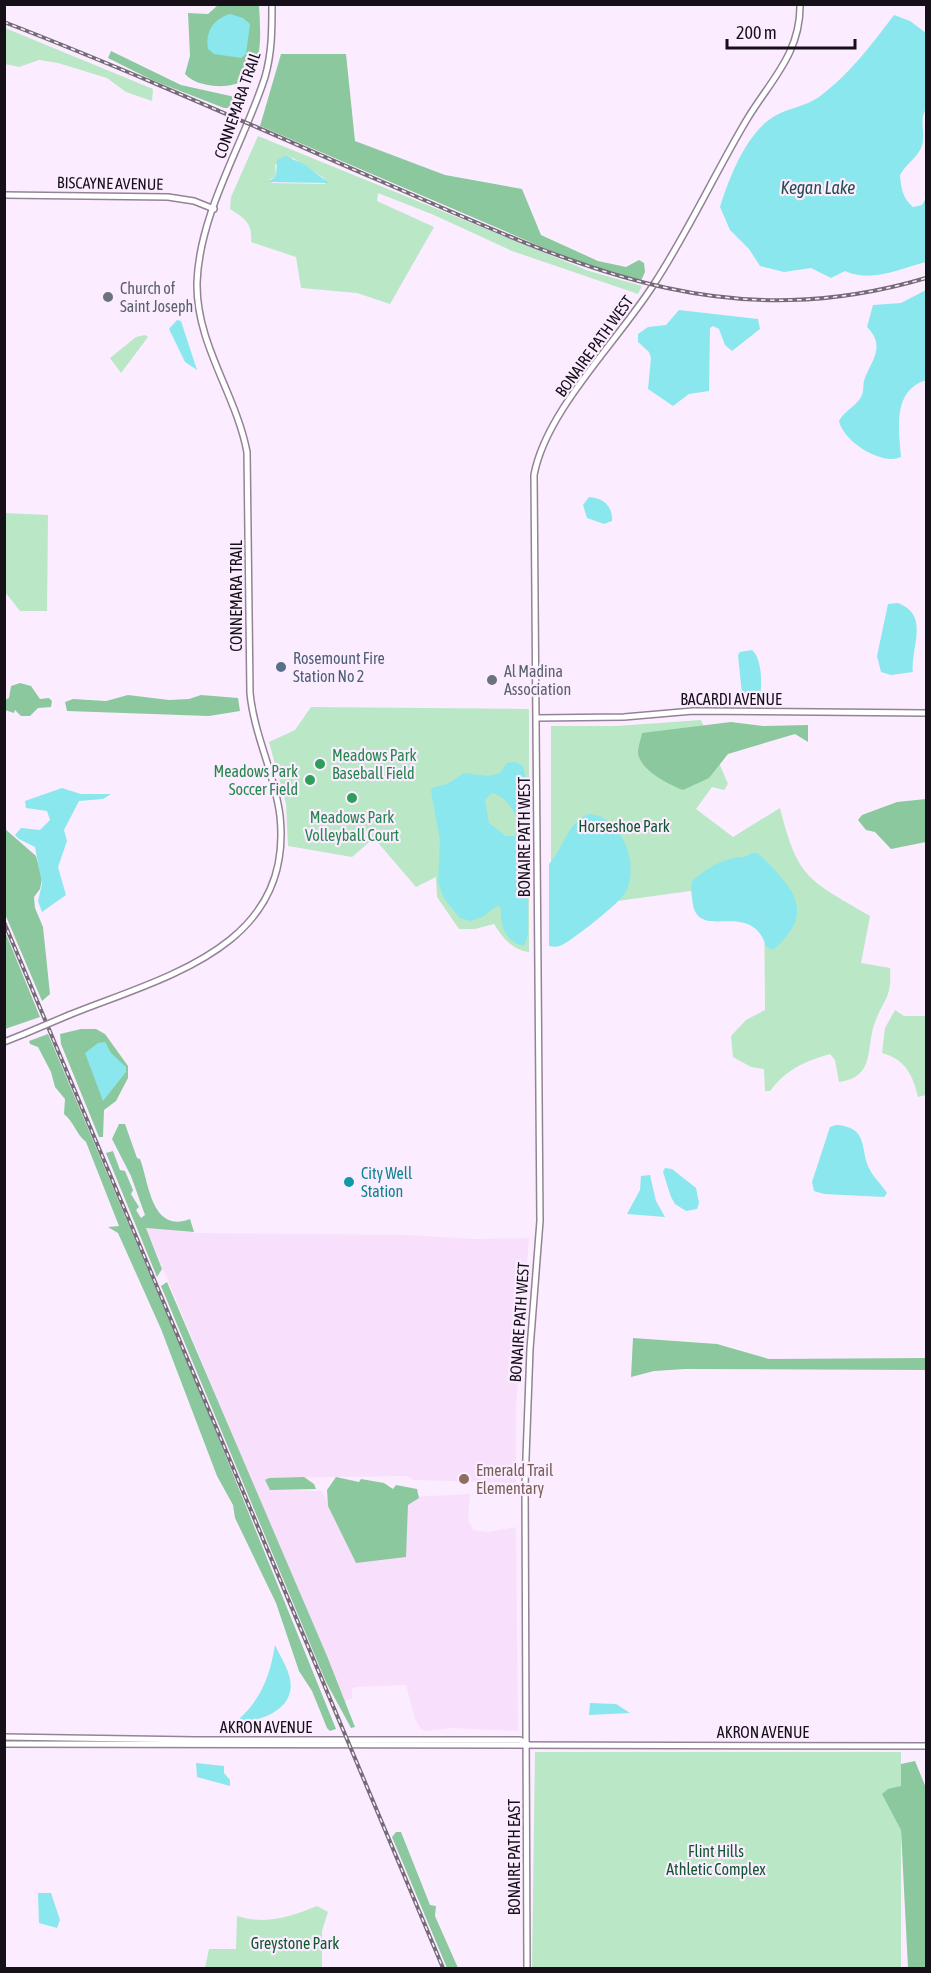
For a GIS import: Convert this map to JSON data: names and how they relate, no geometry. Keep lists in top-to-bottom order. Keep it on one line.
{"streets":{"street":["CONNEMARA TRAIL","BISCAYNE AVENUE","BONAIRE PATH WEST","BACARDI AVENUE","AKRON AVENUE","BONAIRE PATH EAST"]},"crossings":[["CONNEMARA TRAIL","BISCAYNE AVENUE"],["BONAIRE PATH WEST","BACARDI AVENUE"],["BONAIRE PATH WEST","AKRON AVENUE"],["BONAIRE PATH WEST","BONAIRE PATH EAST"],["AKRON AVENUE","BONAIRE PATH EAST"]],"water":["Kegan Lake"],"parks":["Horseshoe Park","Flint Hills Athletic Complex","Greystone Park"],"places":["Church of Saint Joseph","Rosemount Fire Station No 2","Al Madina Association","Meadows Park Baseball Field","Meadows Park Soccer Field","Meadows Park Volleyball Court","City Well Station","Emerald Trail Elementary"],"scale_bar":"200 m"}
